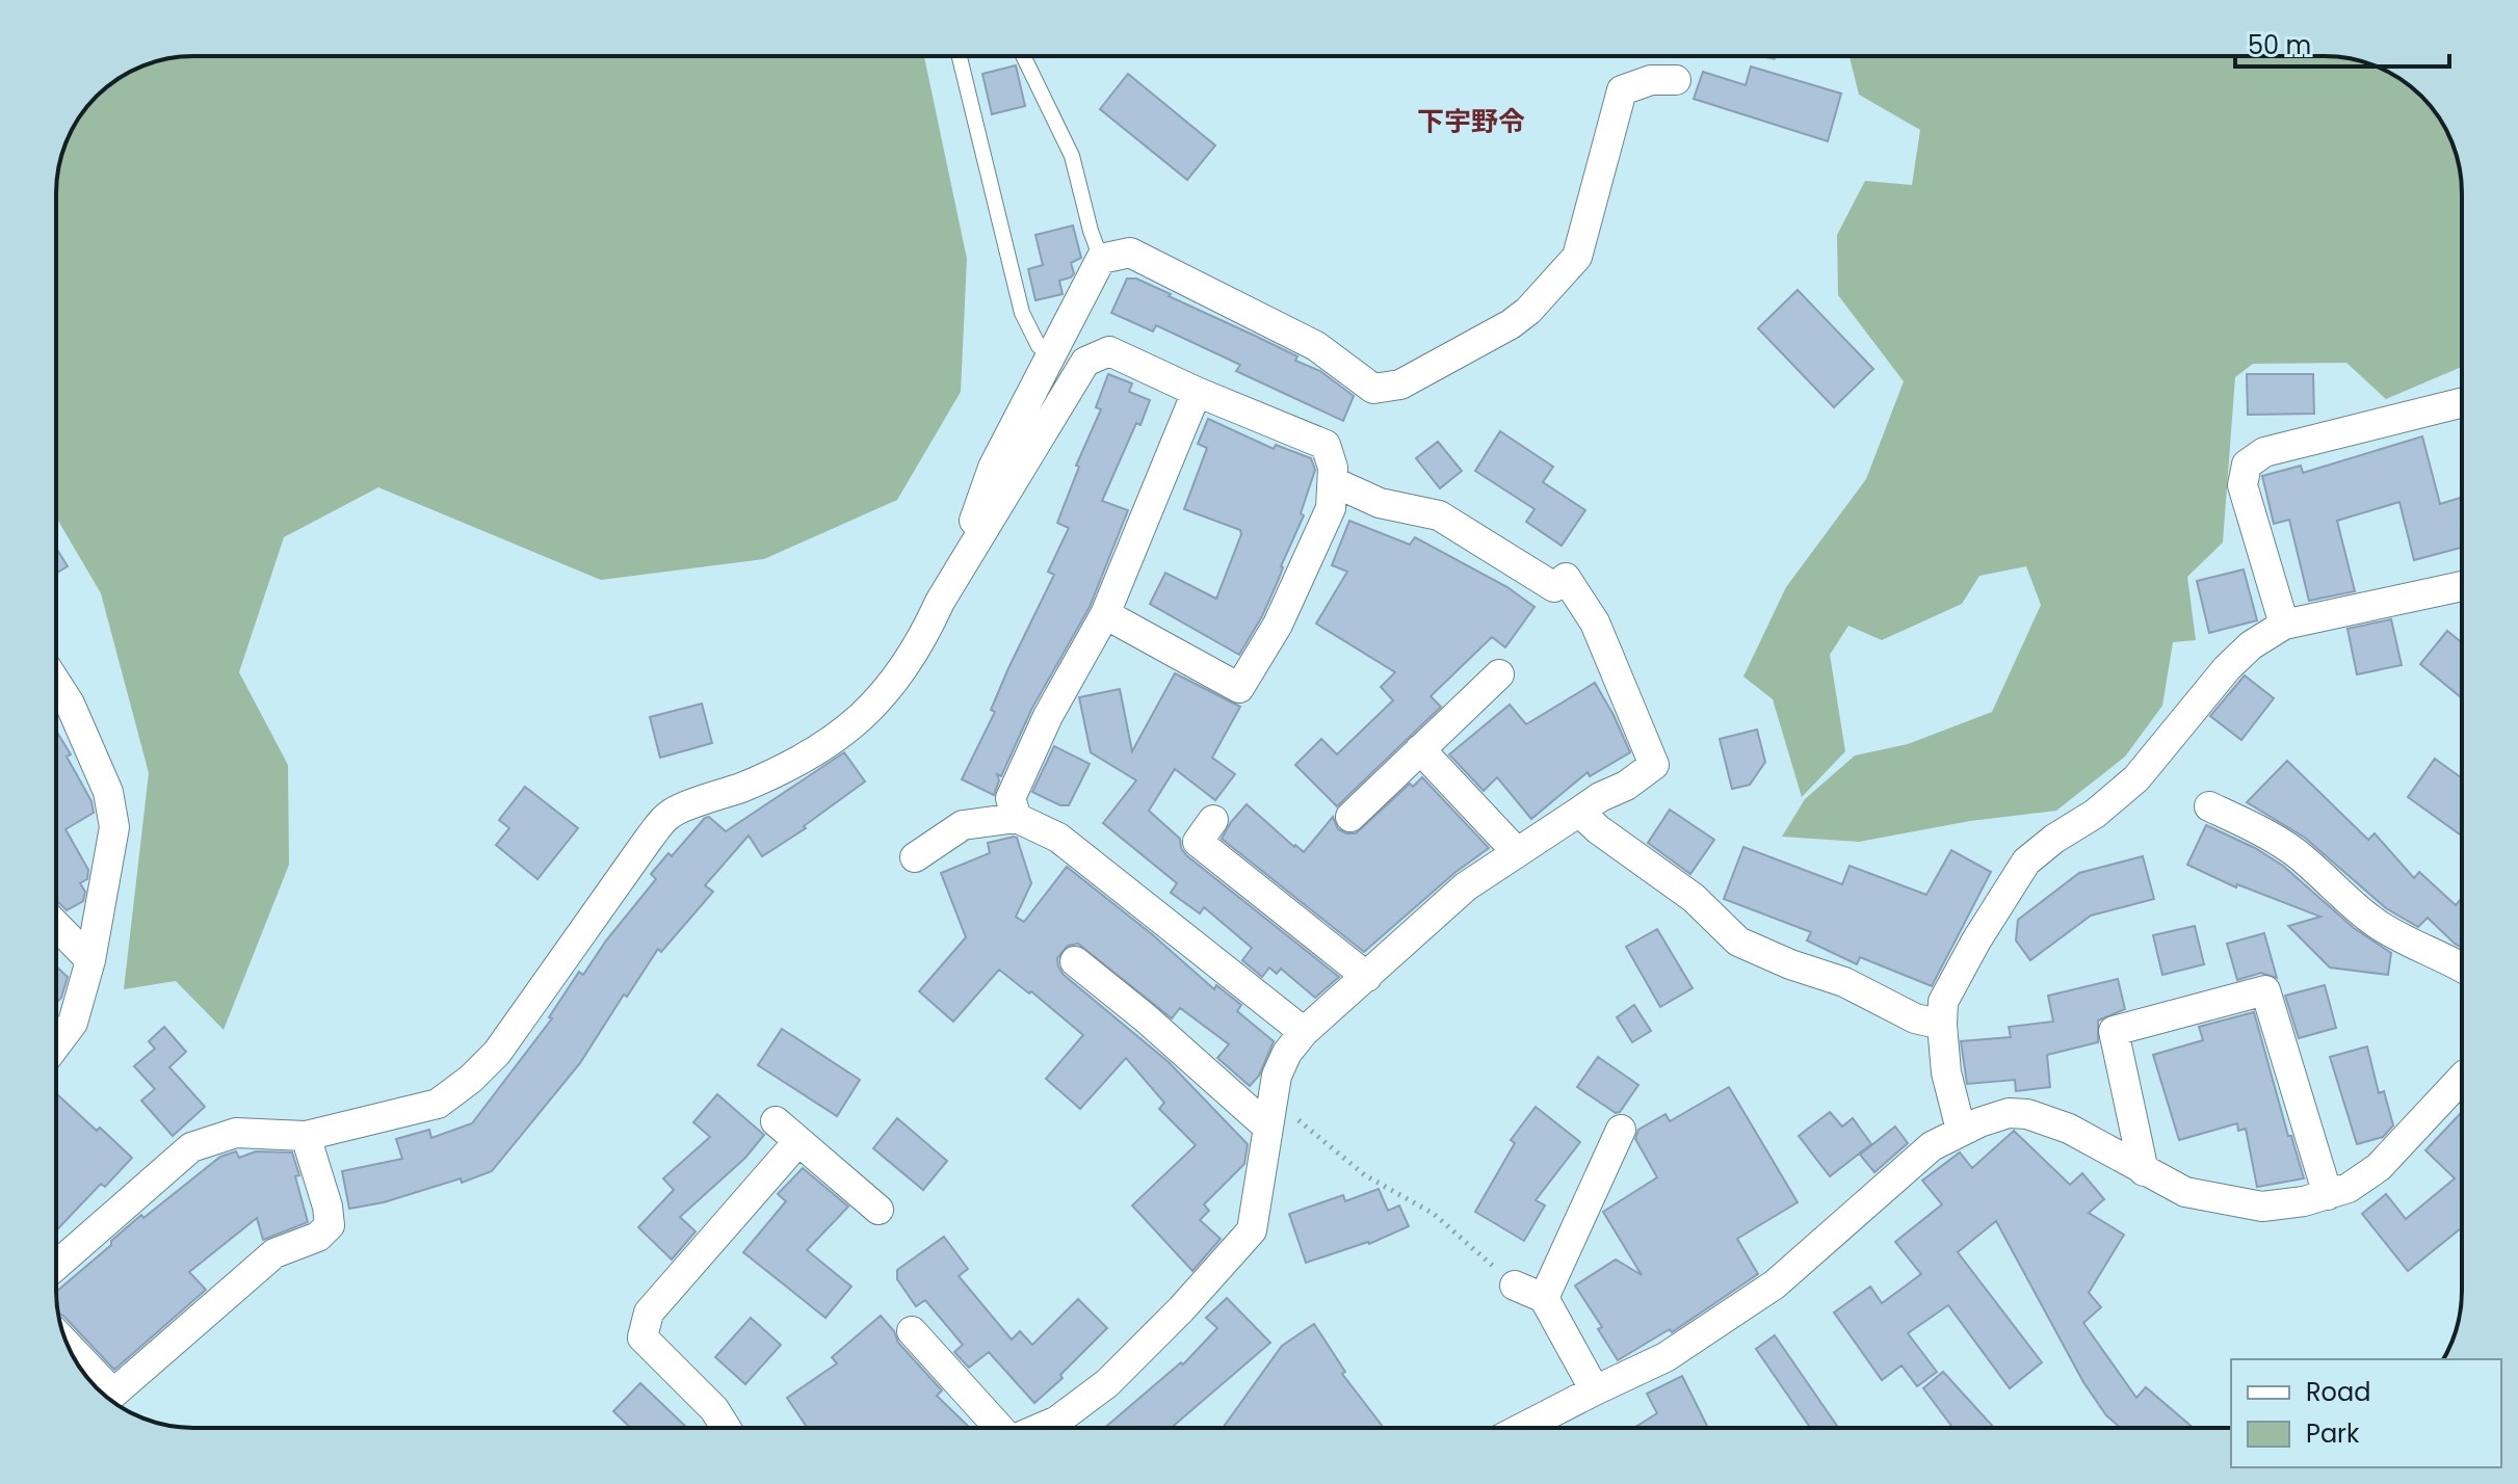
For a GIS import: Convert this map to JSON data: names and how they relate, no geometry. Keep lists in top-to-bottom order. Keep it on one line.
{"districts":["下宇野令"],"legend":["Road","Park"],"scale_bar":"50 m"}
